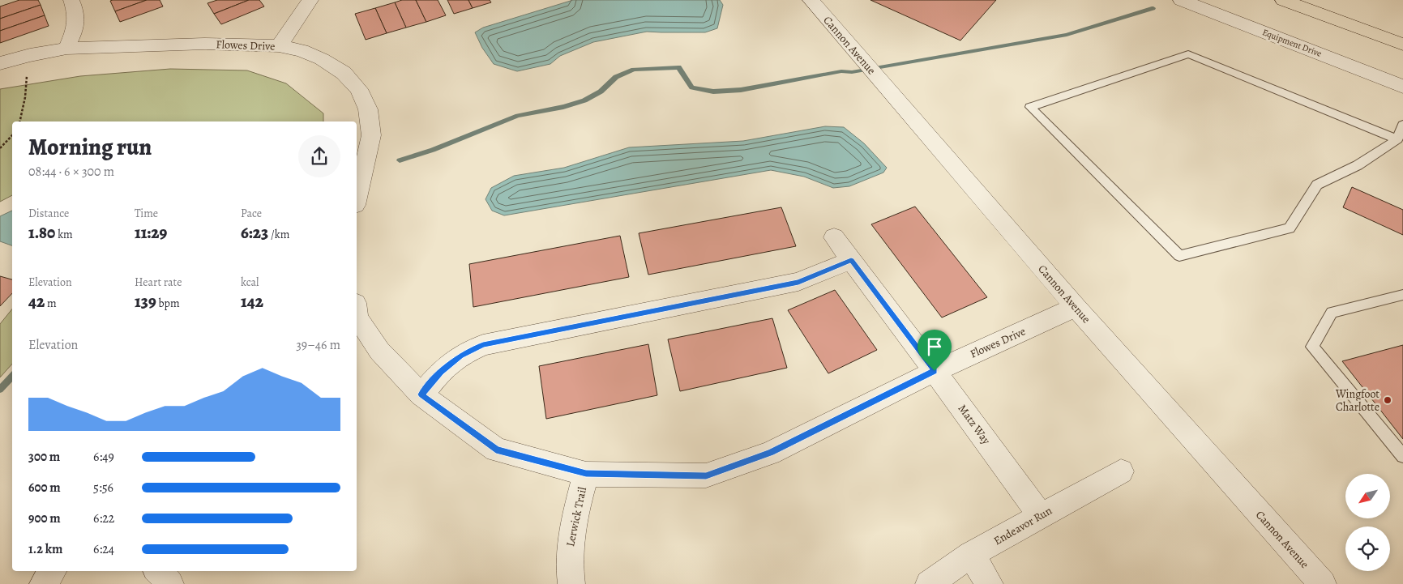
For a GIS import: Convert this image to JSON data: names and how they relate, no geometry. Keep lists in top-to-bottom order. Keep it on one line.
{"streets":{"street":["Equipment Drive","Flowes Drive","Cannon Avenue","Matz Way","Lerwick Trail","Endeavor Run"]},"crossings":[["Flowes Drive","Cannon Avenue"],["Flowes Drive","Matz Way"],["Flowes Drive","Lerwick Trail"],["Matz Way","Endeavor Run"]],"places":["Wingfoot Charlotte"],"north":"bottom left","page":{"heading":["Morning run","08:44 · 6 × 300 m"],"stats":[["Distance","1.80 km"],["Time","11:29"],["Pace","6:23 /km"],["Elevation","42 m"],["Heart rate","139 bpm"],["kcal","142"]],"chart":["Elevation","39–46 m"],"list":[{"name":"300 m","note":"6:49"},{"name":"600 m","note":"5:56"},{"name":"900 m","note":"6:22"},{"name":"1.2 km","note":"6:24"}]}}
